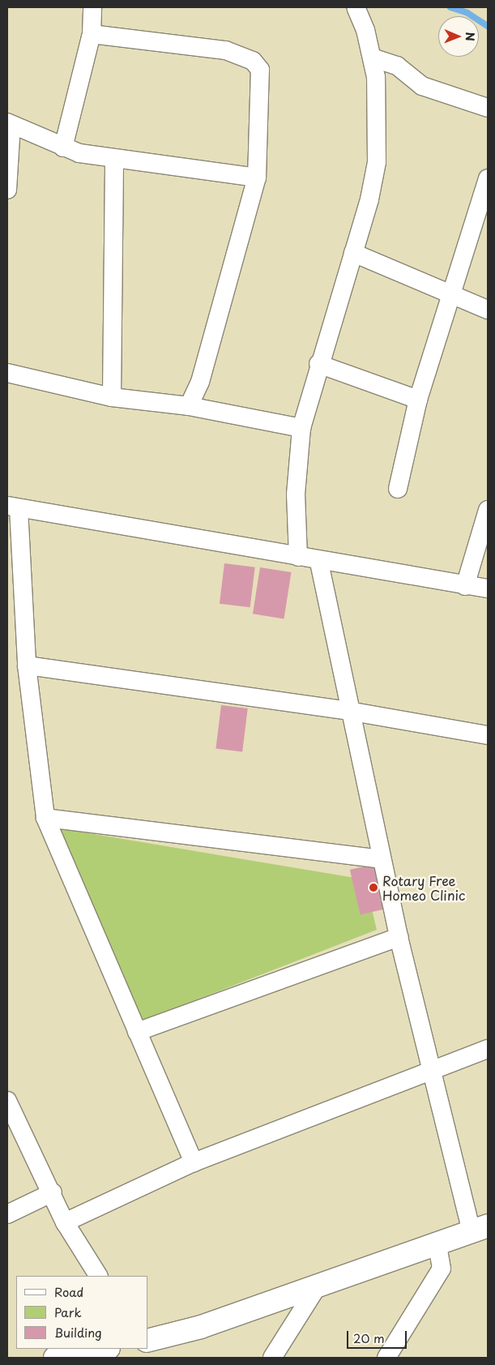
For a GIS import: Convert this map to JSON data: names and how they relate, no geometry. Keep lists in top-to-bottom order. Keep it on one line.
{"places":["Rotary Free Homeo Clinic"],"legend":["Road","Park","Building"],"scale_bar":"20 m","north":"right"}
